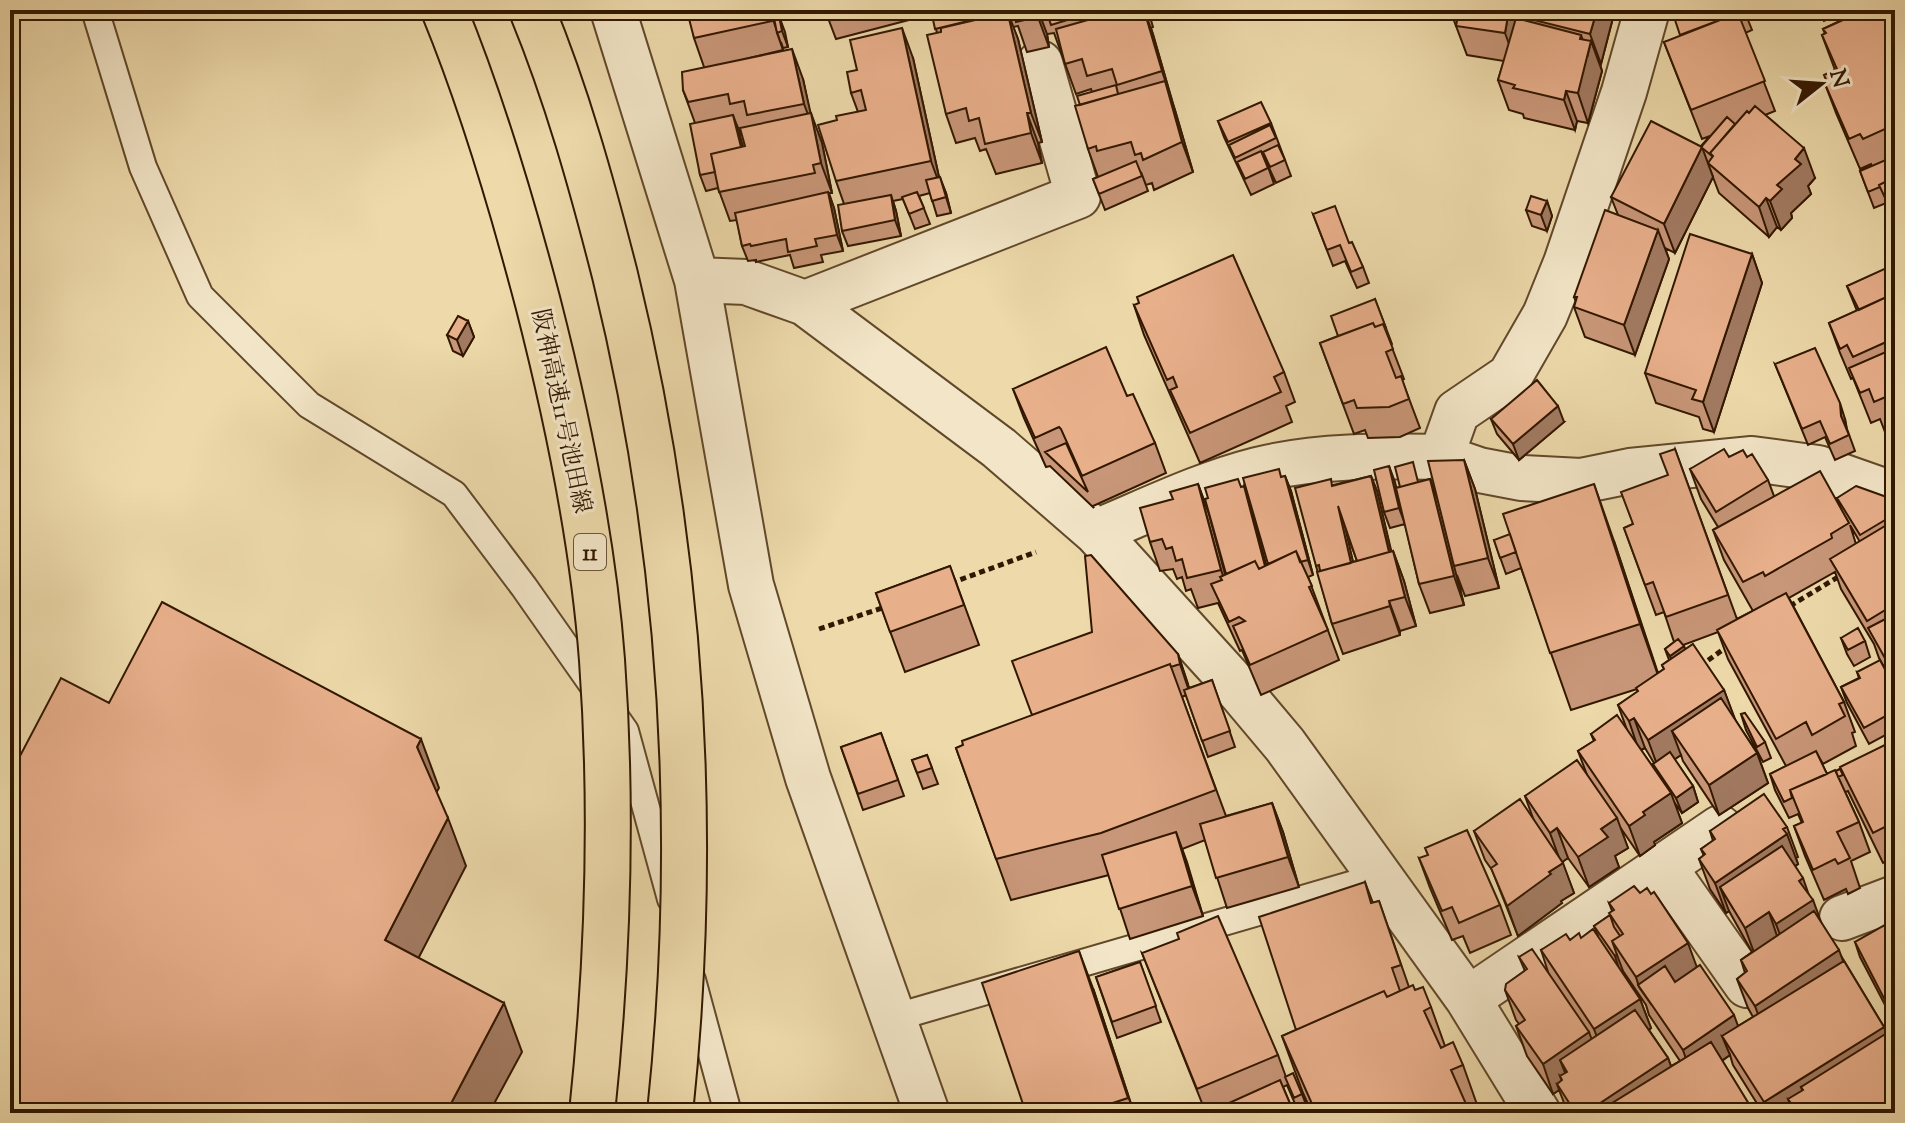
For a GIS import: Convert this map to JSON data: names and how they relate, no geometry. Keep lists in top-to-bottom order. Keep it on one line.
{"streets":{"highway":["阪神高速11号池田線","11"]},"north":"right"}
